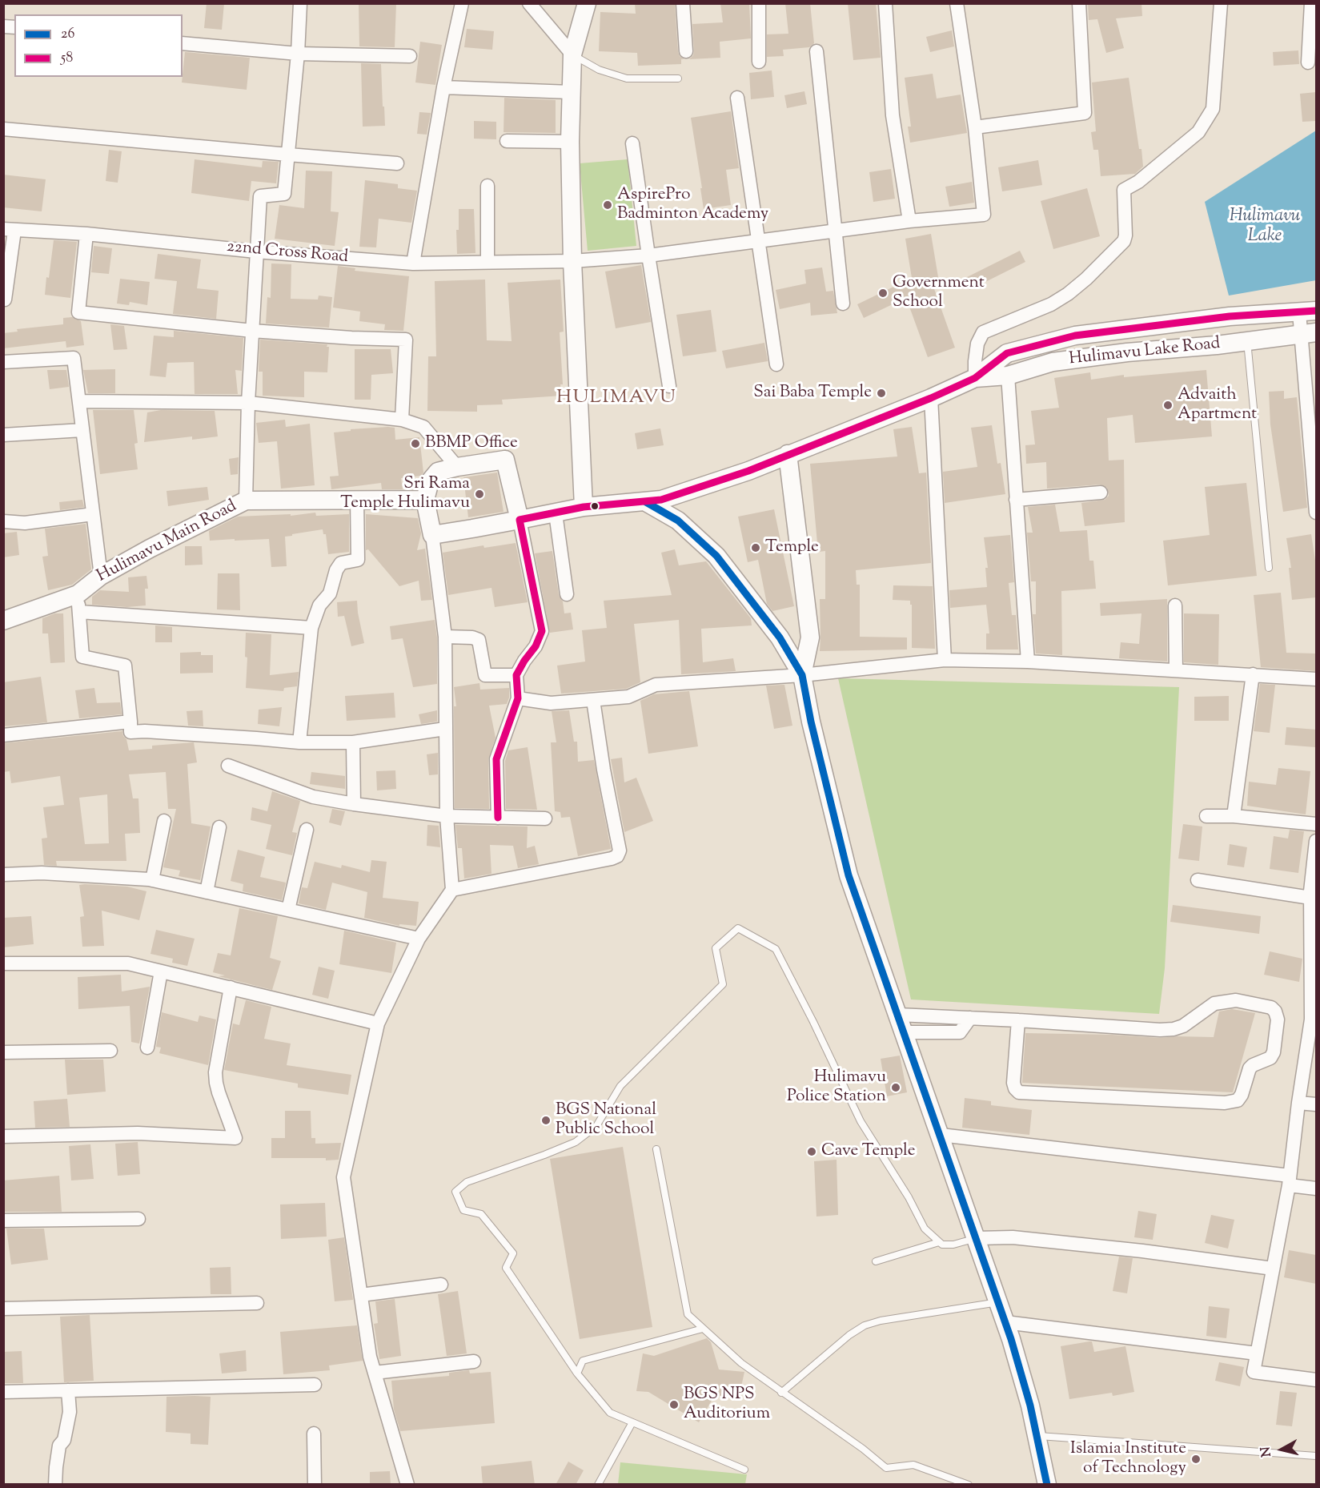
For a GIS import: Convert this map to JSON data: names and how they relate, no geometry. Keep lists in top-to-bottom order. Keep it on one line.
{"streets":{"main road":["Hulimavu Lake Road","Hulimavu Main Road"],"street":["22nd Cross Road"]},"districts":["HULIMAVU"],"water":["Hulimavu Lake"],"places":["AspirePro Badminton Academy","Government School","Sai Baba Temple","Advaith Apartment","BBMP Office","Sri Rama Temple Hulimavu","Temple","Hulimavu Police Station","BGS National Public School","Cave Temple","BGS NPS Auditorium","Islamia Institute of Technology"],"lines":["transit line 58","transit line 26"],"legend":["26","58"],"north":"left"}
